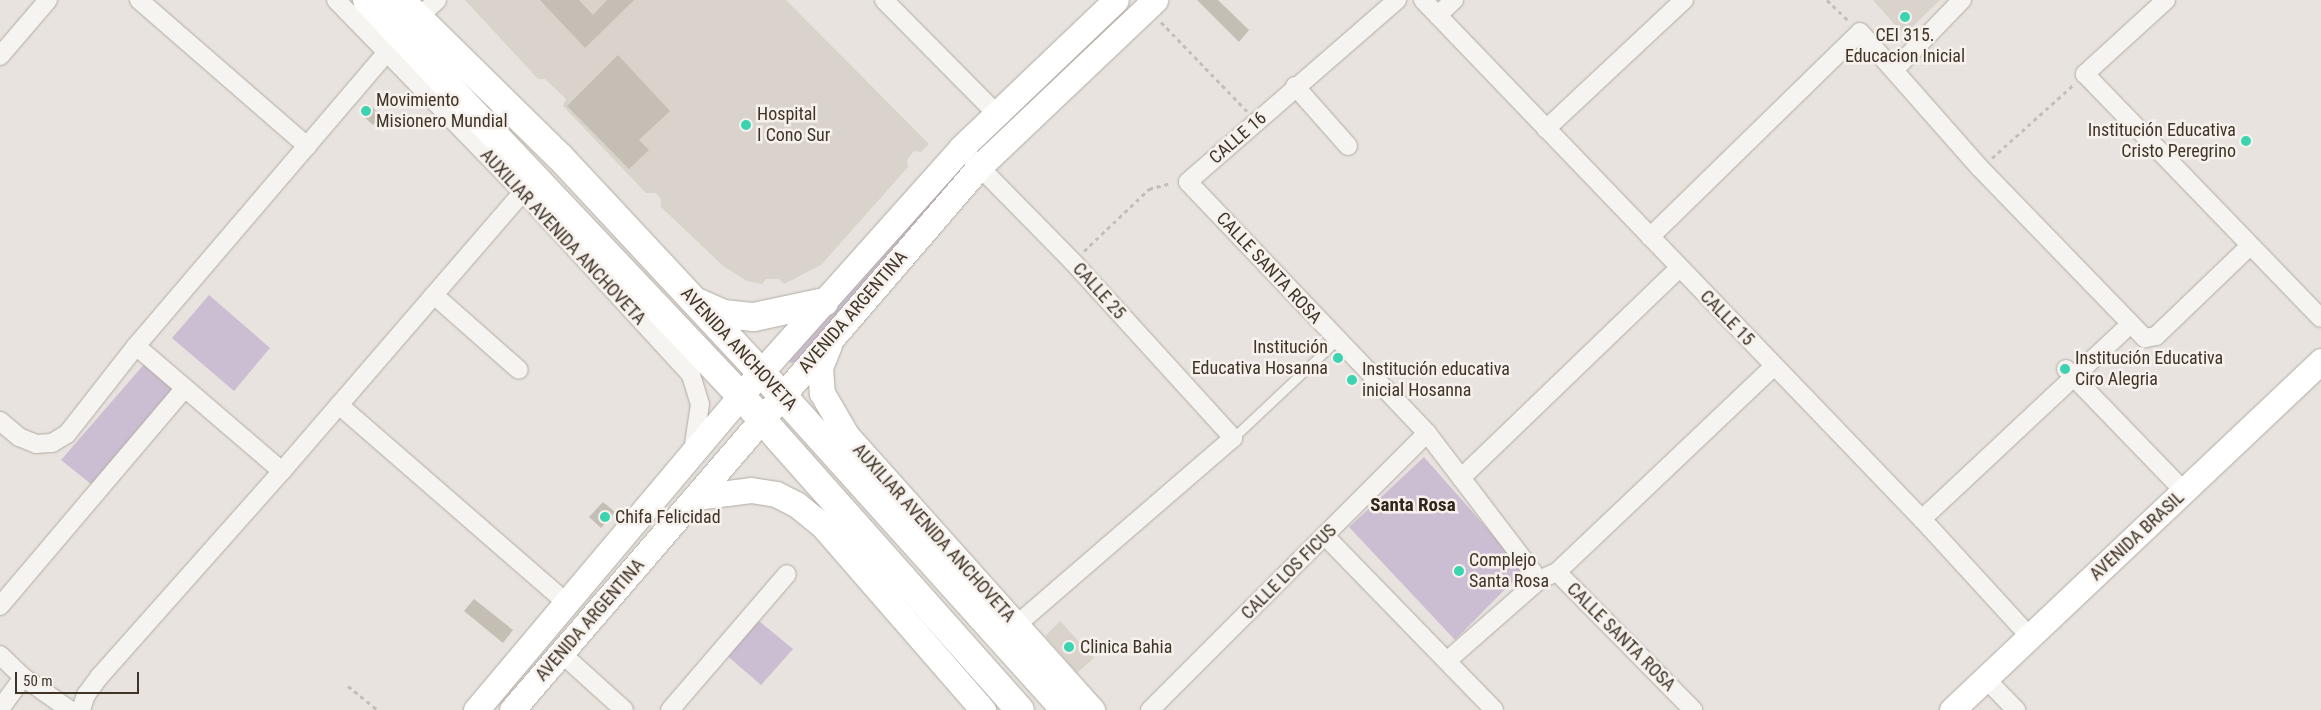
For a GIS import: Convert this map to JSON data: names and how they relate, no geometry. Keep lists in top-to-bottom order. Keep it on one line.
{"streets":{"main road":["AUXILIAR AVENIDA ANCHOVETA","AVENIDA ARGENTINA","AVENIDA ANCHOVETA","AVENIDA BRASIL"],"street":["CALLE 16","CALLE SANTA ROSA","CALLE 25","CALLE 15","CALLE LOS FICUS"]},"crossings":[["CALLE 16","CALLE SANTA ROSA"],["AUXILIAR AVENIDA ANCHOVETA","AVENIDA ARGENTINA"],["AUXILIAR AVENIDA ANCHOVETA","AVENIDA ANCHOVETA"],["CALLE SANTA ROSA","CALLE LOS FICUS"],["CALLE 25","AVENIDA ARGENTINA"],["AVENIDA ARGENTINA","AVENIDA ANCHOVETA"],["CALLE 15","AVENIDA BRASIL"]],"districts":["Santa Rosa"],"places":["CEI 315. Educacion Inicial","Movimiento Misionero Mundial","Hospital I Cono Sur","Institución Educativa Cristo Peregrino","Institución Educativa Hosanna","Institución Educativa Ciro Alegria","Institución educativa inicial Hosanna","Chifa Felicidad","Complejo Santa Rosa","Clinica Bahia"],"scale_bar":"50 m"}
